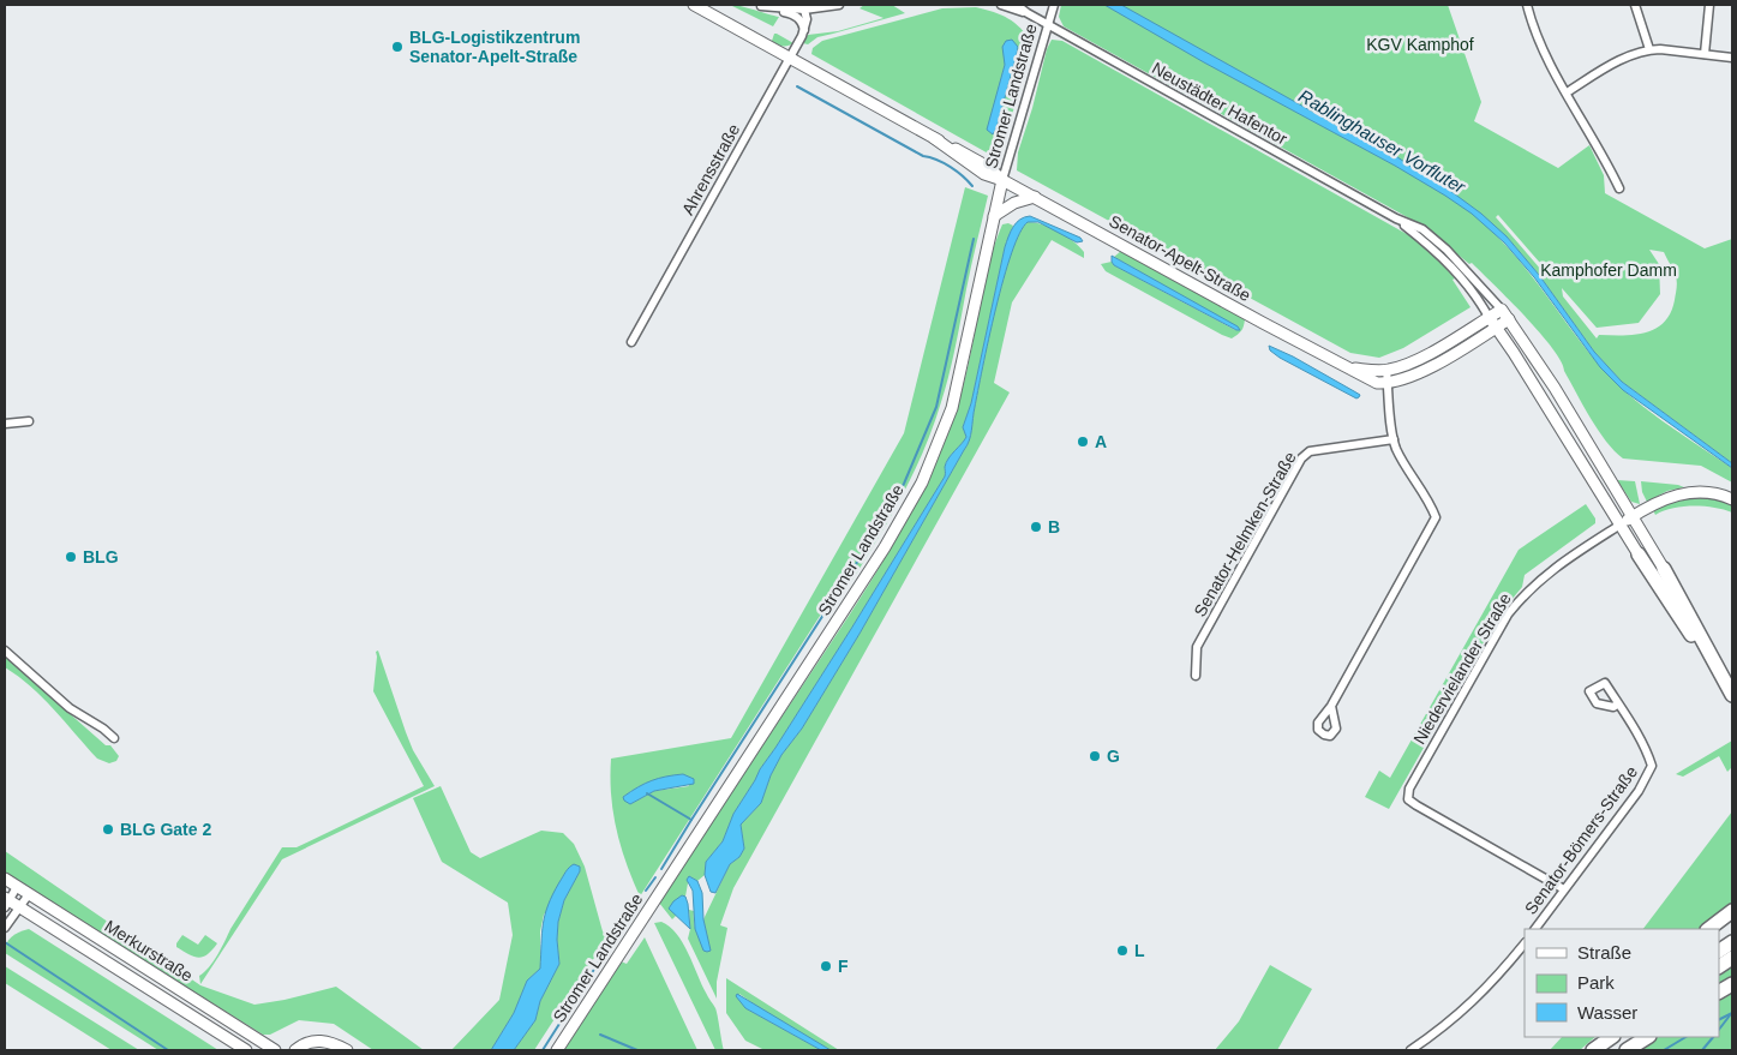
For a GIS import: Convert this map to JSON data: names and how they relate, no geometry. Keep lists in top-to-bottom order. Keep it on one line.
{"streets":{"street":["Stromer Landstraße","Neustädter Hafentor","Ahrensstraße","Senator-Apelt-Straße","Senator-Helmken-Straße","Niedervielander Straße","Senator-Bömers-Straße","Merkurstraße"]},"crossings":[["Stromer Landstraße","Neustädter Hafentor"],["Stromer Landstraße","Senator-Apelt-Straße"],["Neustädter Hafentor","Senator-Apelt-Straße"],["Ahrensstraße","Senator-Apelt-Straße"],["Niedervielander Straße","Senator-Bömers-Straße"]],"water":["Rablinghauser Vorfluter"],"parks":["KGV Kamphof","Kamphofer Damm"],"places":["BLG-Logistikzentrum Senator-Apelt-Straße","A","B","BLG","G","BLG Gate 2","L","F"],"legend":["Straße","Park","Wasser"]}
